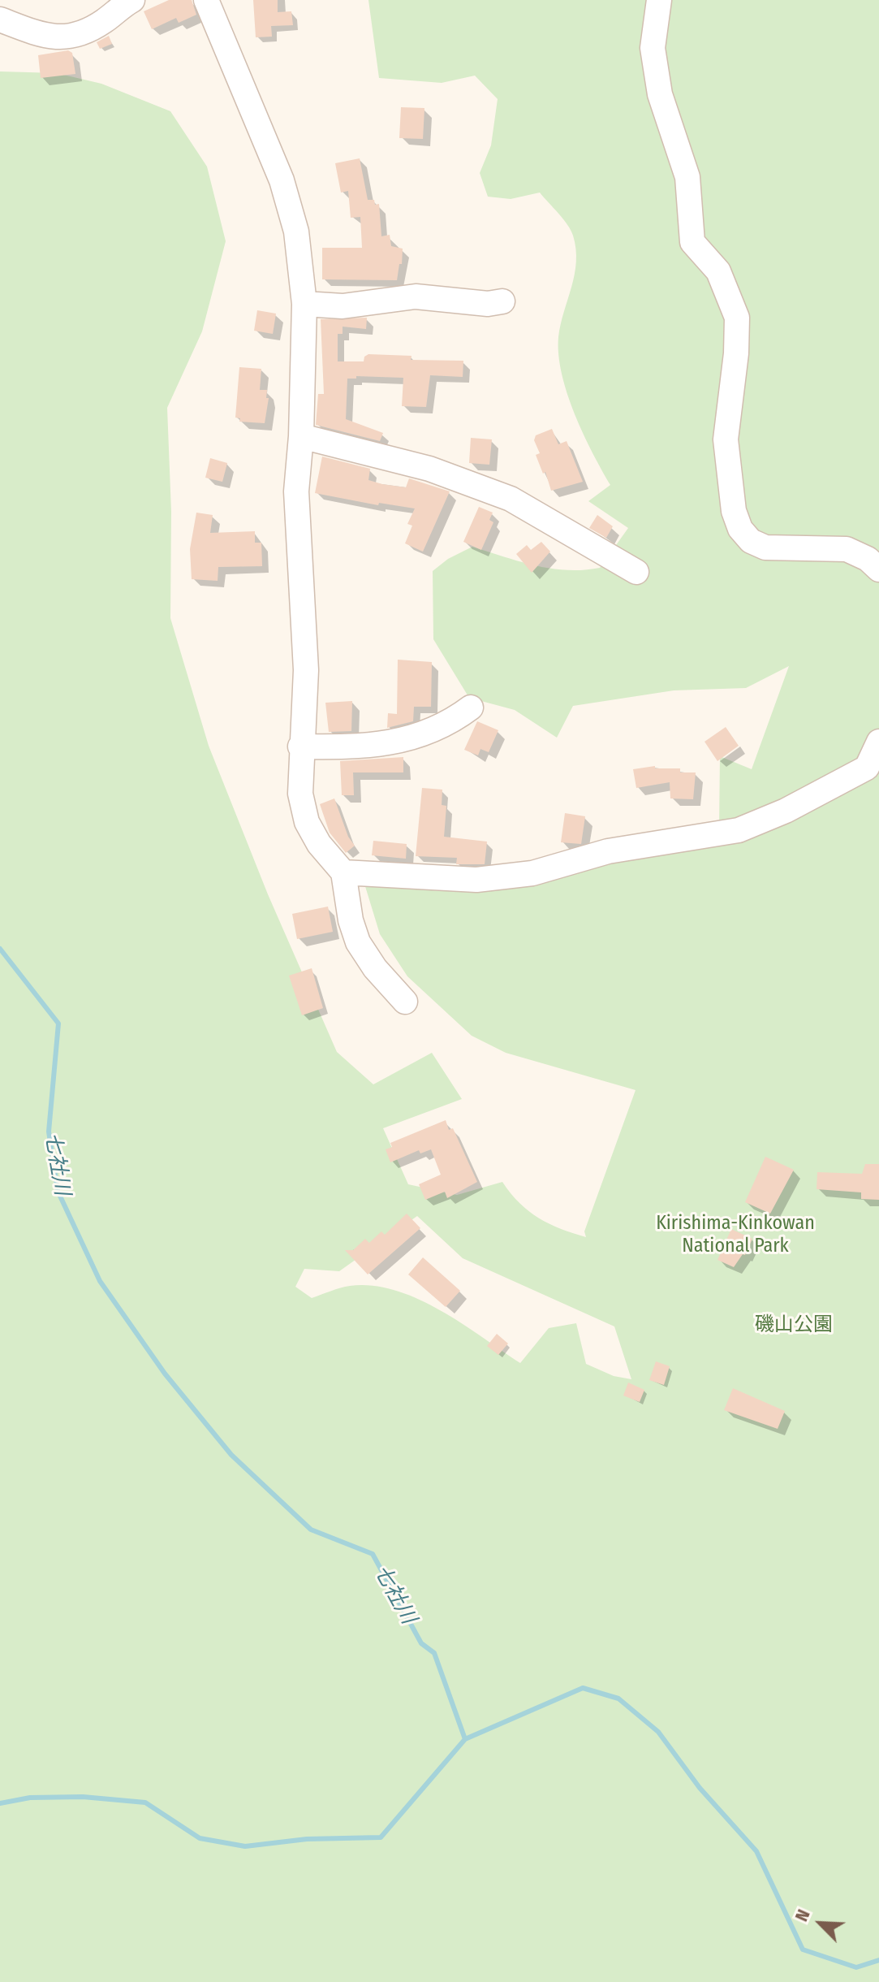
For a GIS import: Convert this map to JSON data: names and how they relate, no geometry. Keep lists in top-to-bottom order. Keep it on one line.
{"water":["七社川"],"parks":["Kirishima-Kinkowan National Park","磯山公園"],"north":"top left"}
